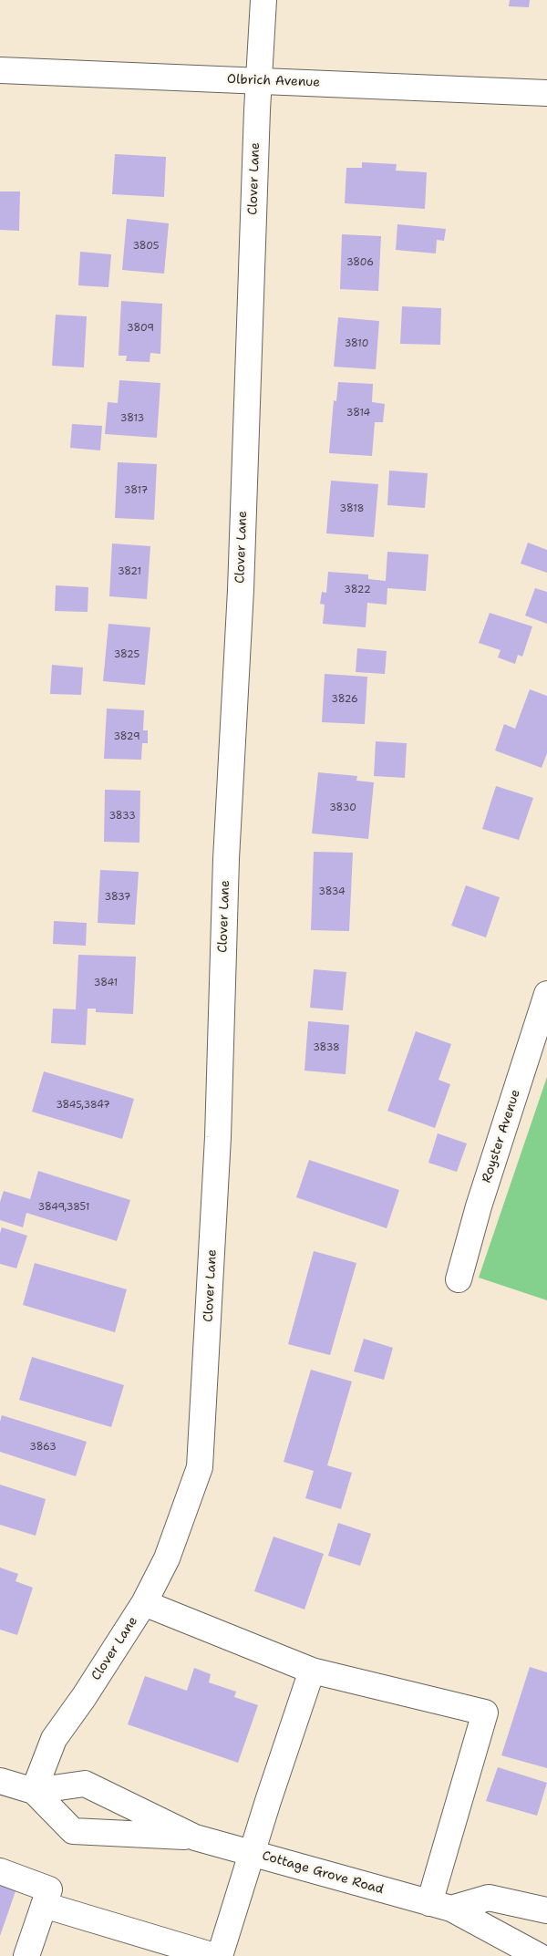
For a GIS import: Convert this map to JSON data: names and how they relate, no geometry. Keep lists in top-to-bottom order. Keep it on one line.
{"streets":{"street":["Olbrich Avenue","Clover Lane","Royster Avenue","Cottage Grove Road"]},"crossings":[["Olbrich Avenue","Clover Lane"],["Clover Lane","Cottage Grove Road"]],"house_numbers":["3805","3806","3809","3810","3814","3813","3817","3818","3821","3822","3825","3826","3829","3830","3833","3834","3837","3841","3838","3845,3847","3849,3851","3863"]}
